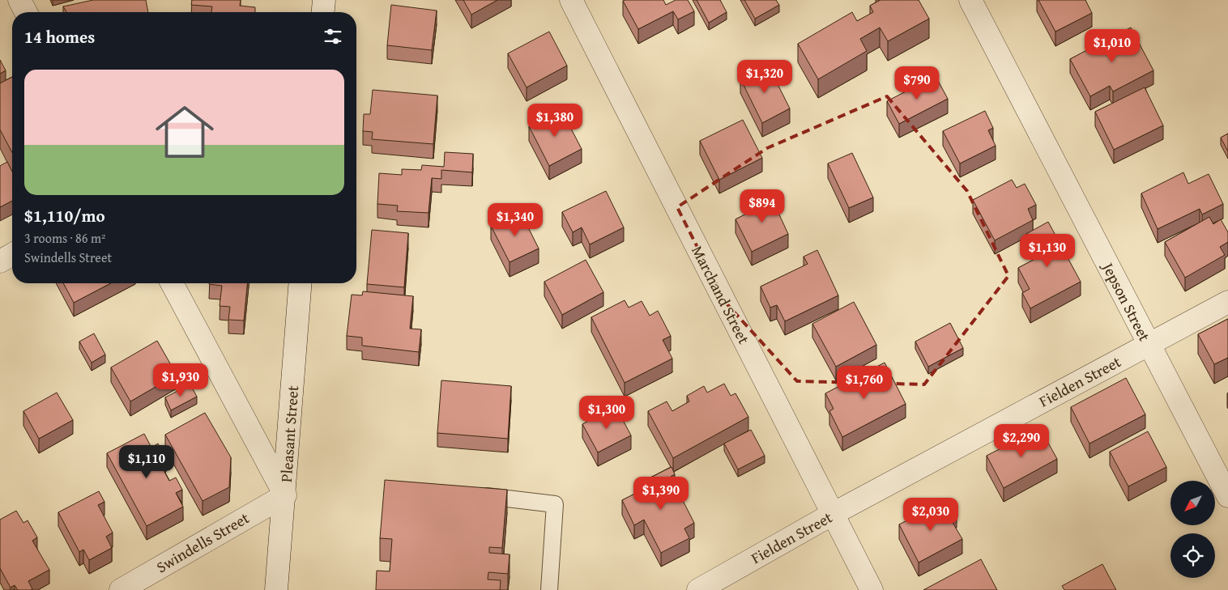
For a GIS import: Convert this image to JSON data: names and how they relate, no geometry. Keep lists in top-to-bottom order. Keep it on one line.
{"streets":{"street":["Marchand Street","Jepson Street","Fielden Street","Pleasant Street","Swindells Street"]},"crossings":[["Marchand Street","Fielden Street"],["Jepson Street","Fielden Street"],["Pleasant Street","Swindells Street"]],"north":"bottom left","page":{"heading":"14 homes","price":["$1,010","$1,320","$790","$1,380","$894","$1,340","$1,130","$1,930","$1,760","$1,300","$2,290","$1,110","$1,390","$2,030"],"list":[{"name":"$1,110/mo","note":"3 rooms · 86 m² · Swindells Street"}]}}
